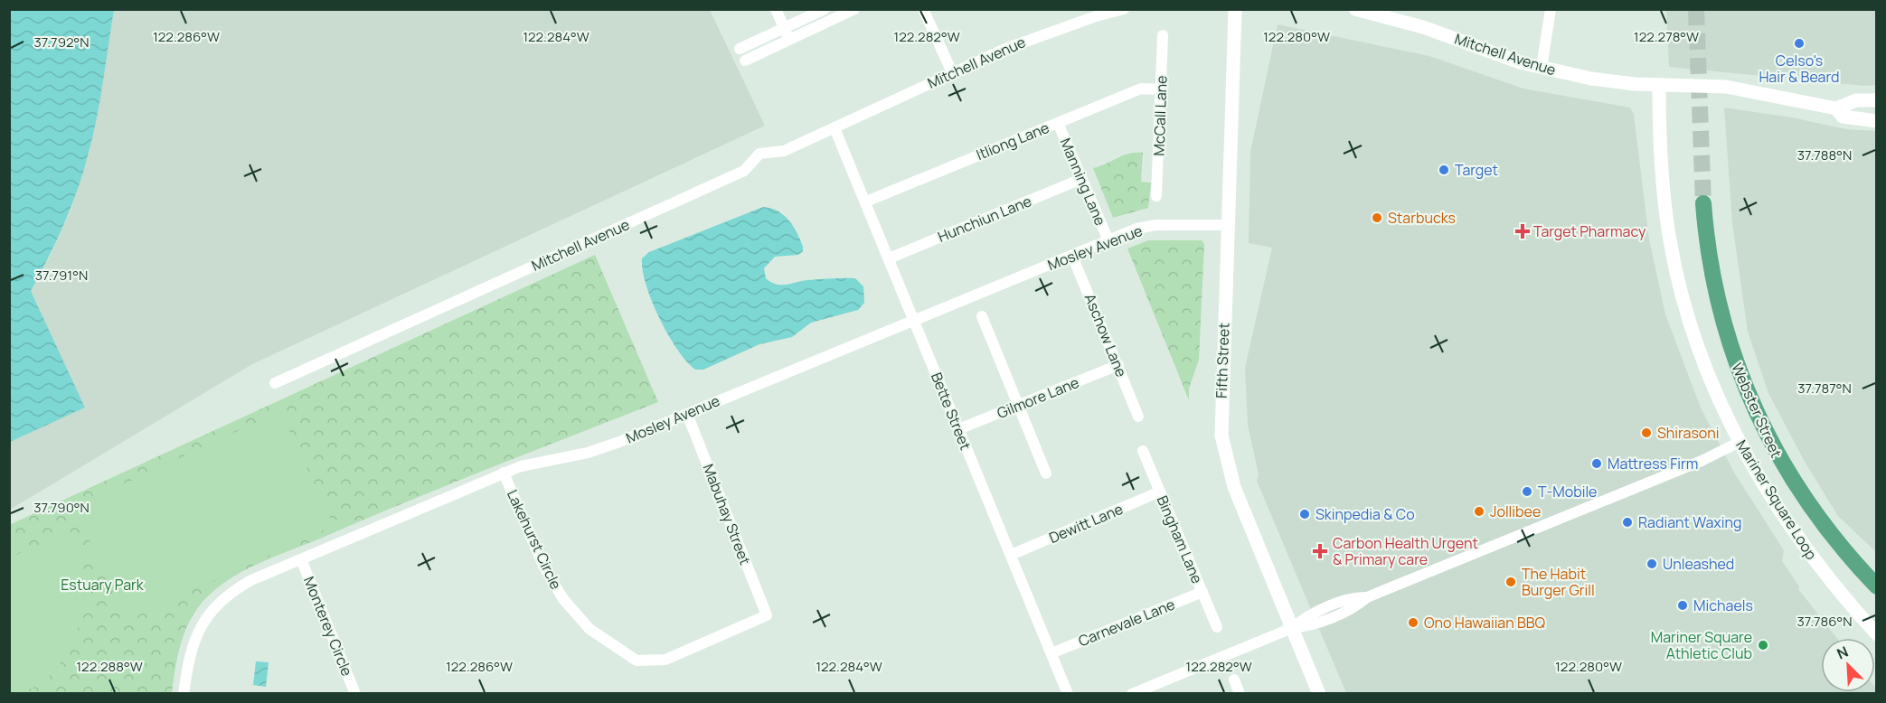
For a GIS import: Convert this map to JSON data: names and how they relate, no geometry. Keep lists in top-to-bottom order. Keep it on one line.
{"streets":{"main road":["Webster Street"],"street":["Mitchell Avenue","McCall Lane","Itliong Lane","Manning Lane","Hunchiun Lane","Mosley Avenue","Aschow Lane","Fifth Street","Gilmore Lane","Bette Street","Mariner Square Loop","Mabuhay Street","Dewitt Lane","Lakehurst Circle","Bingham Lane","Carnevale Lane","Monterey Circle"]},"crossings":[["Mitchell Avenue","Bette Street"],["Mitchell Avenue","Mariner Square Loop"],["McCall Lane","Itliong Lane"],["Itliong Lane","Manning Lane"],["Itliong Lane","Bette Street"],["Manning Lane","Hunchiun Lane"],["Manning Lane","Mosley Avenue"],["Hunchiun Lane","Bette Street"],["Mosley Avenue","Aschow Lane"],["Mosley Avenue","Fifth Street"],["Mosley Avenue","Bette Street"],["Mosley Avenue","Mabuhay Street"],["Mosley Avenue","Lakehurst Circle"],["Mosley Avenue","Monterey Circle"],["Aschow Lane","Gilmore Lane"],["Gilmore Lane","Bette Street"],["Bette Street","Dewitt Lane"],["Bette Street","Carnevale Lane"],["Mabuhay Street","Lakehurst Circle"],["Dewitt Lane","Bingham Lane"],["Bingham Lane","Carnevale Lane"]],"parks":["Estuary Park"],"places":{"other":["Celso's Hair & Beard","Target","Starbucks","Shirasoni","Mattress Firm","T-Mobile","Jollibee","Skinpedia & Co","Radiant Waxing","Unleashed","The Habit Burger Grill","Michaels","Ono Hawaiian BBQ","Mariner Square Athletic Club"],"health":["Target Pharmacy","Carbon Health Urgent & Primary care"]},"north":"top left","coordinates":["122.286°W","122.284°W","122.282°W","122.280°W","122.278°W","37.792°N","37.788°N","37.791°N","37.787°N","37.790°N","37.786°N","122.288°W"]}
